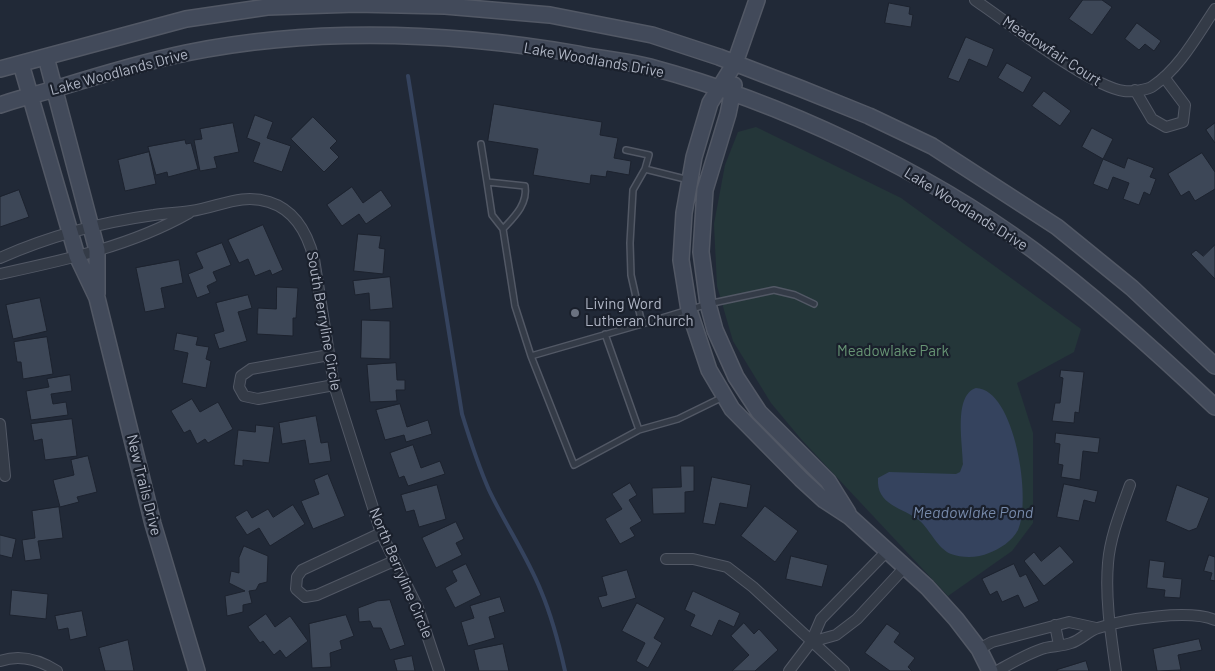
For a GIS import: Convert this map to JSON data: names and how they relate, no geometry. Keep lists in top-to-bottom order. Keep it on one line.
{"streets":{"main road":["Lake Woodlands Drive","New Trails Drive"],"street":["Meadowfair Court","South Berryline Circle","North Berryline Circle"]},"crossings":[["Lake Woodlands Drive","New Trails Drive"],["South Berryline Circle","New Trails Drive"],["South Berryline Circle","North Berryline Circle"]],"water":["Meadowlake Pond"],"parks":["Meadowlake Park"],"places":["Living Word Lutheran Church"]}
